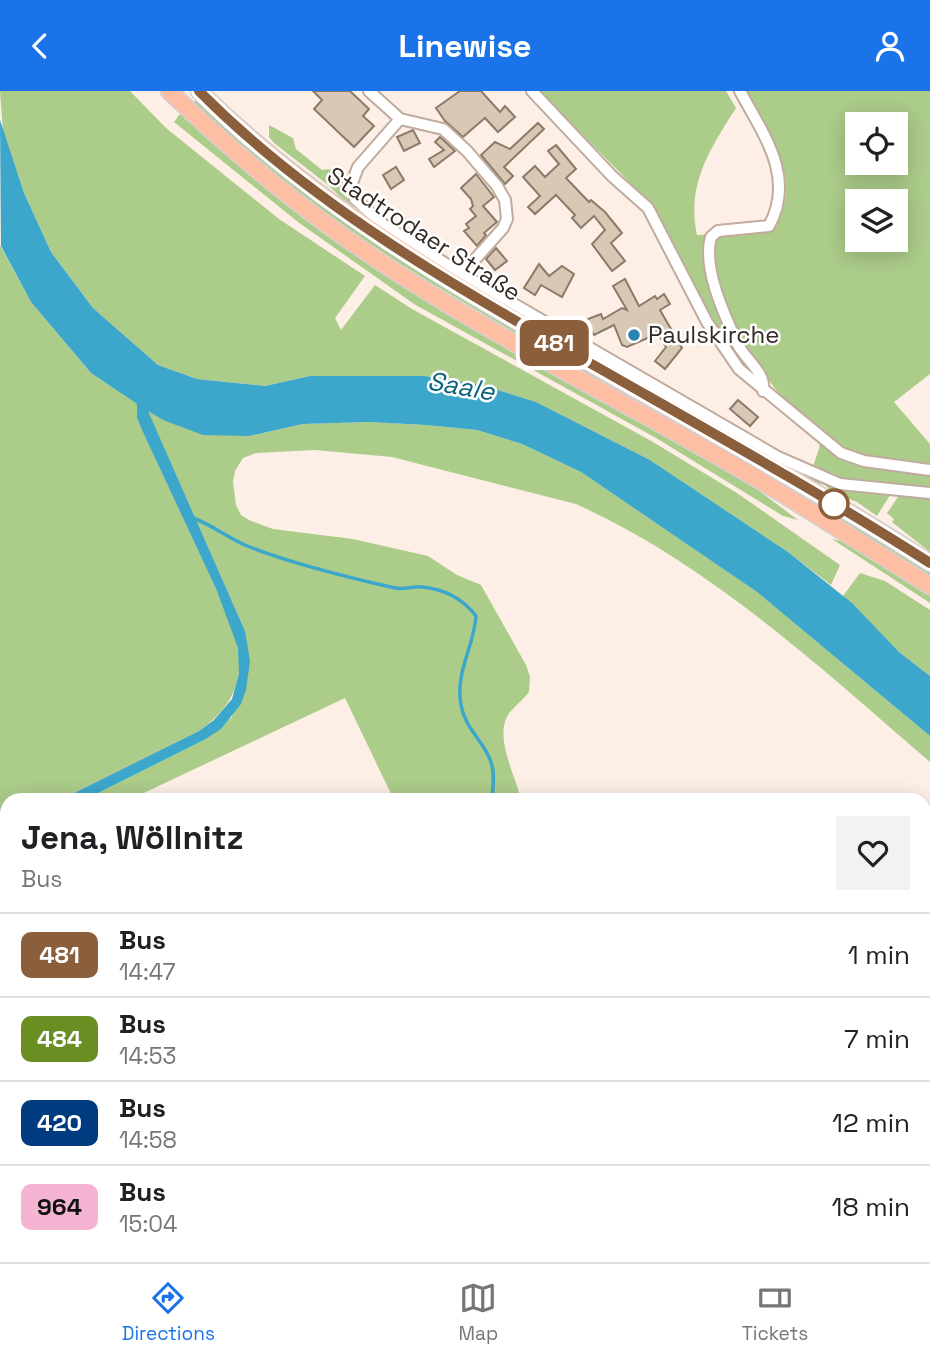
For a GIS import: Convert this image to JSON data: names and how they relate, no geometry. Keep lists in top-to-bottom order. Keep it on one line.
{"streets":{"main road":["Stadtrodaer Straße"]},"water":["Saale"],"places":["Paulskirche"],"lines":["bus line 481"],"page":{"header":"Linewise","on_map":"481","heading":["Jena, Wöllnitz","Bus"],"list":[{"mark":"481","name":"Bus","note":"14:47","value":"1 min"},{"mark":"484","name":"Bus","note":"14:53","value":"7 min"},{"mark":"420","name":"Bus","note":"14:58","value":"12 min"},{"mark":"964","name":"Bus","note":"15:04","value":"18 min"}],"tabs":["Directions","Map","Tickets"]}}
